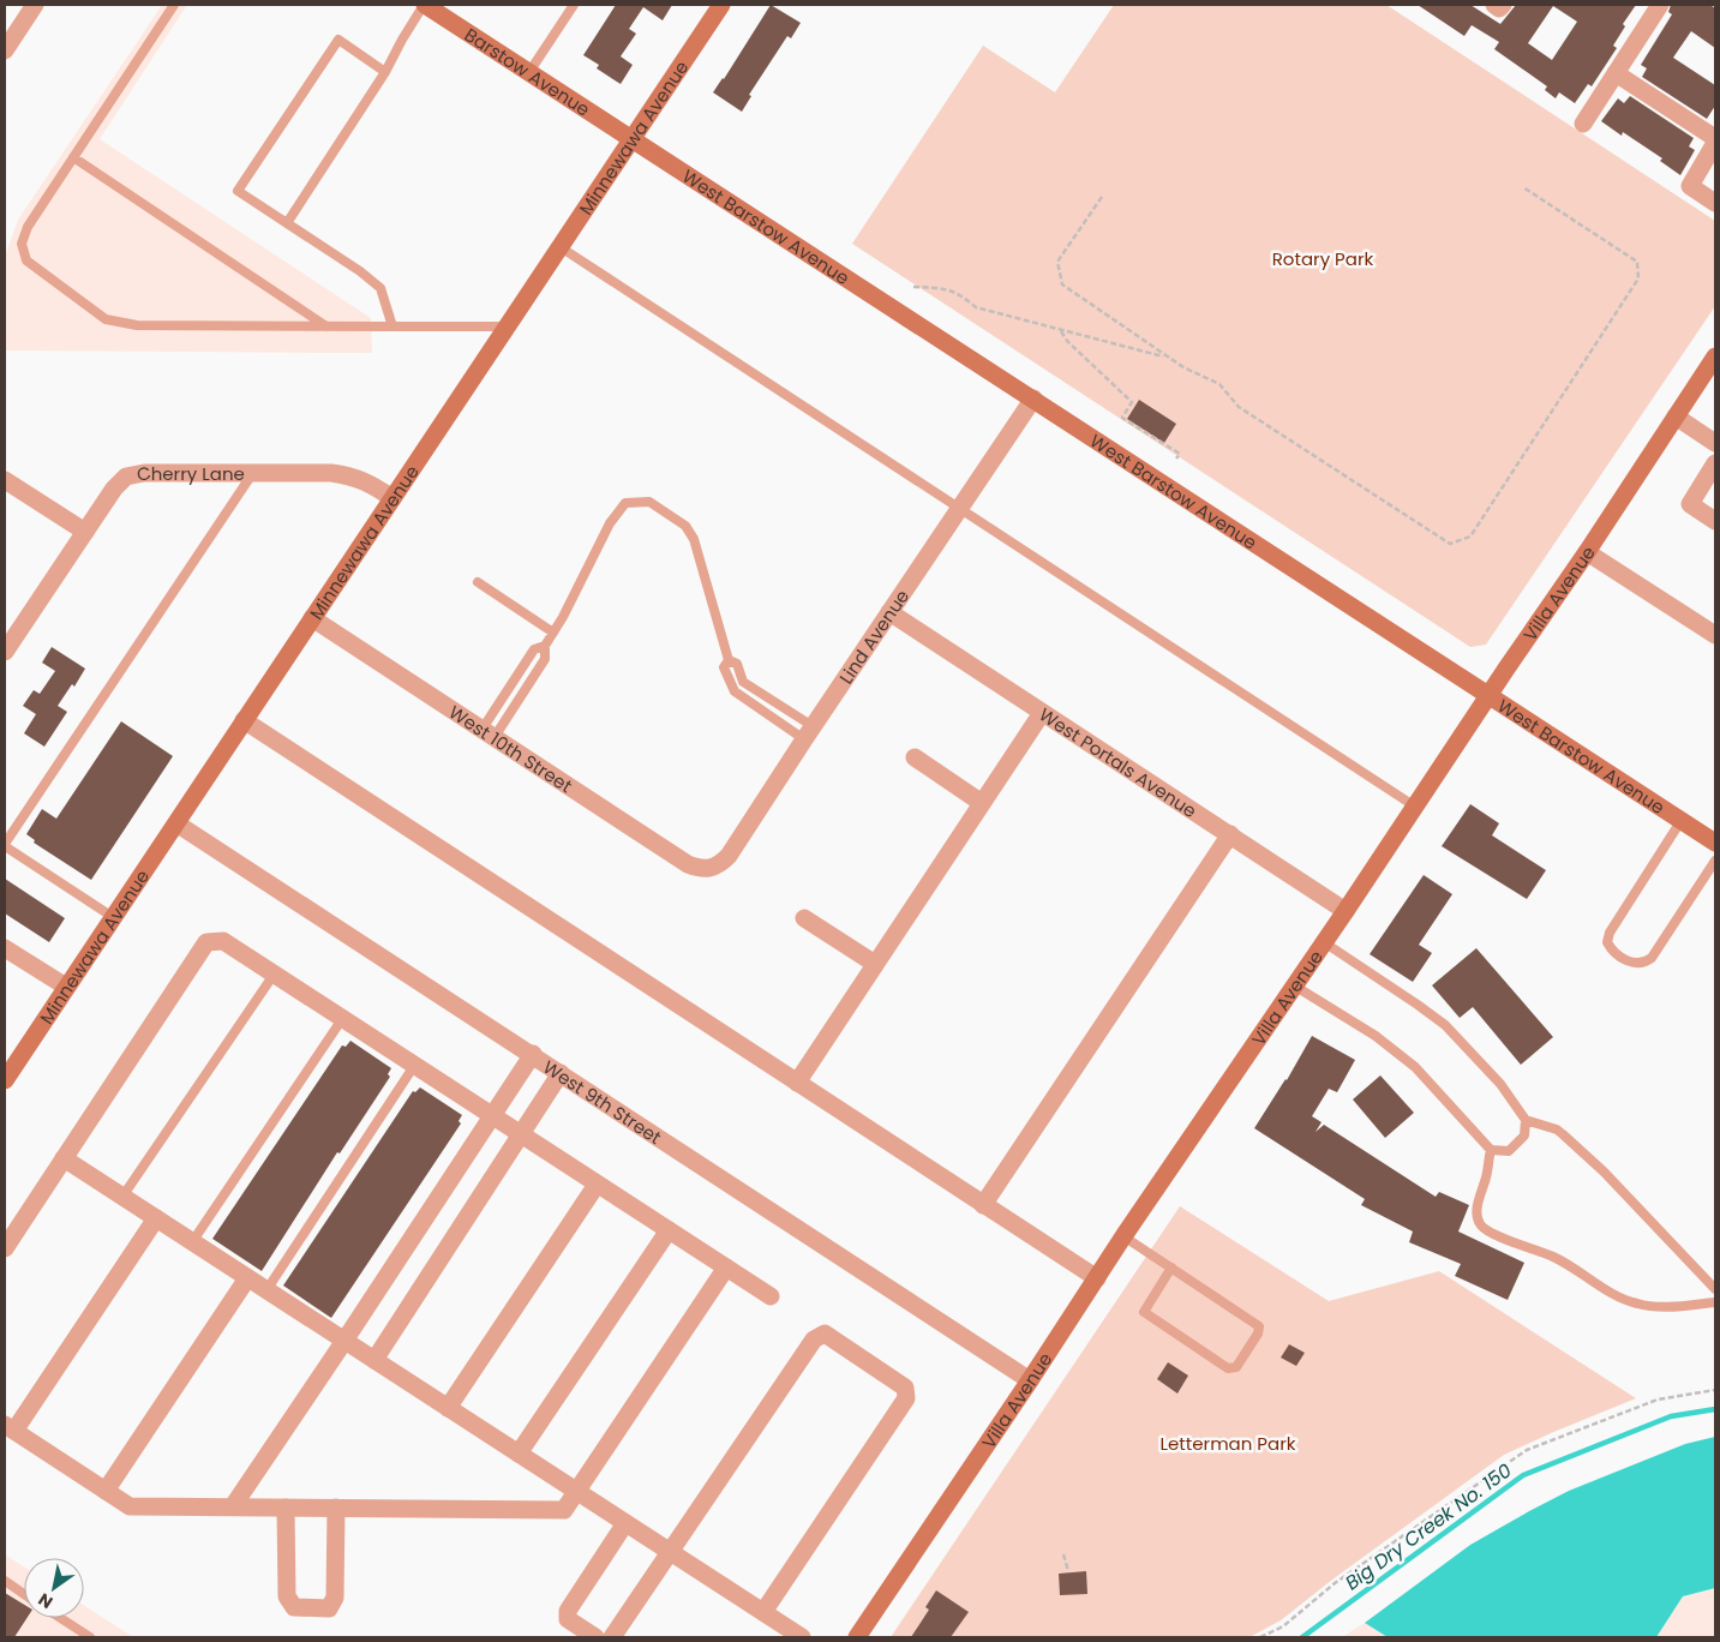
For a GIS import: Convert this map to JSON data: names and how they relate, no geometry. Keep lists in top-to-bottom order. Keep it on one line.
{"streets":{"main road":["Barstow Avenue","Minnewawa Avenue","West Barstow Avenue","Villa Avenue"],"street":["Cherry Lane","Lind Avenue","West 10th Street","West Portals Avenue","West 9th Street"]},"crossings":[["Barstow Avenue","Minnewawa Avenue"],["Barstow Avenue","West Barstow Avenue"],["Minnewawa Avenue","West Barstow Avenue"],["Minnewawa Avenue","Cherry Lane"],["Minnewawa Avenue","West 10th Street"],["Minnewawa Avenue","West 9th Street"],["West Barstow Avenue","Villa Avenue"],["West Barstow Avenue","Lind Avenue"],["Villa Avenue","West Portals Avenue"],["Villa Avenue","West 9th Street"],["Lind Avenue","West 10th Street"],["Lind Avenue","West Portals Avenue"]],"water":["Big Dry Creek No. 150"],"parks":["Rotary Park","Letterman Park"],"north":"bottom left"}
